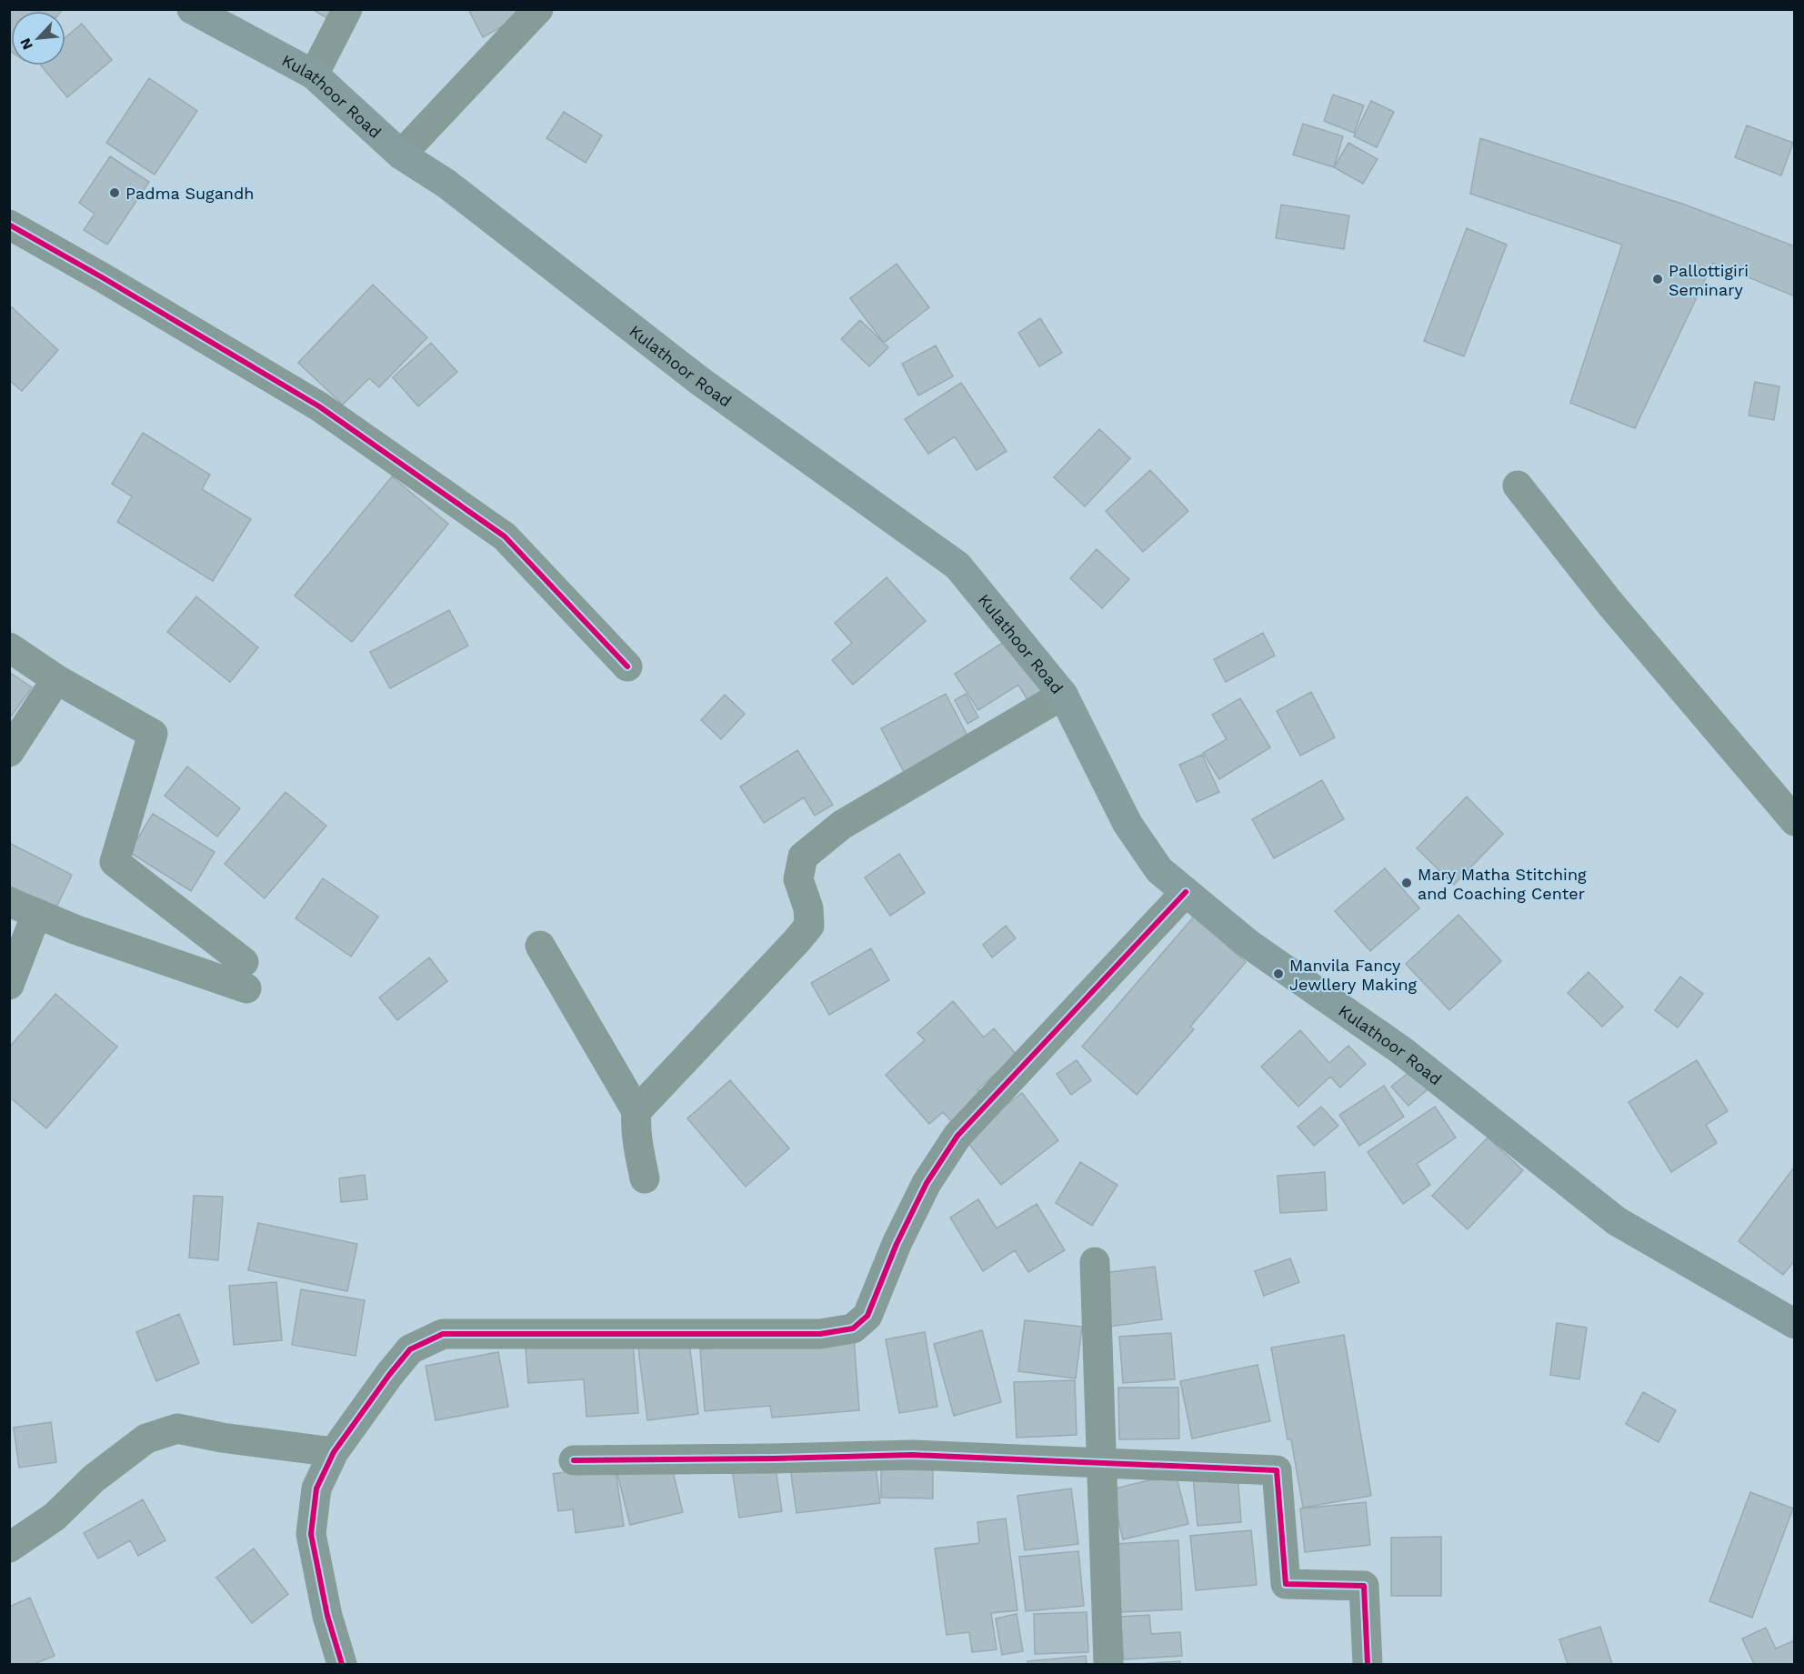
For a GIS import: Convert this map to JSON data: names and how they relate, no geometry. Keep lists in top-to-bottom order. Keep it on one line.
{"streets":{"main road":["Kulathoor Road"]},"places":["Padma Sugandh","Pallottigiri Seminary","Mary Matha Stitching and Coaching Center","Manvila Fancy Jewllery Making"],"north":"bottom left"}
